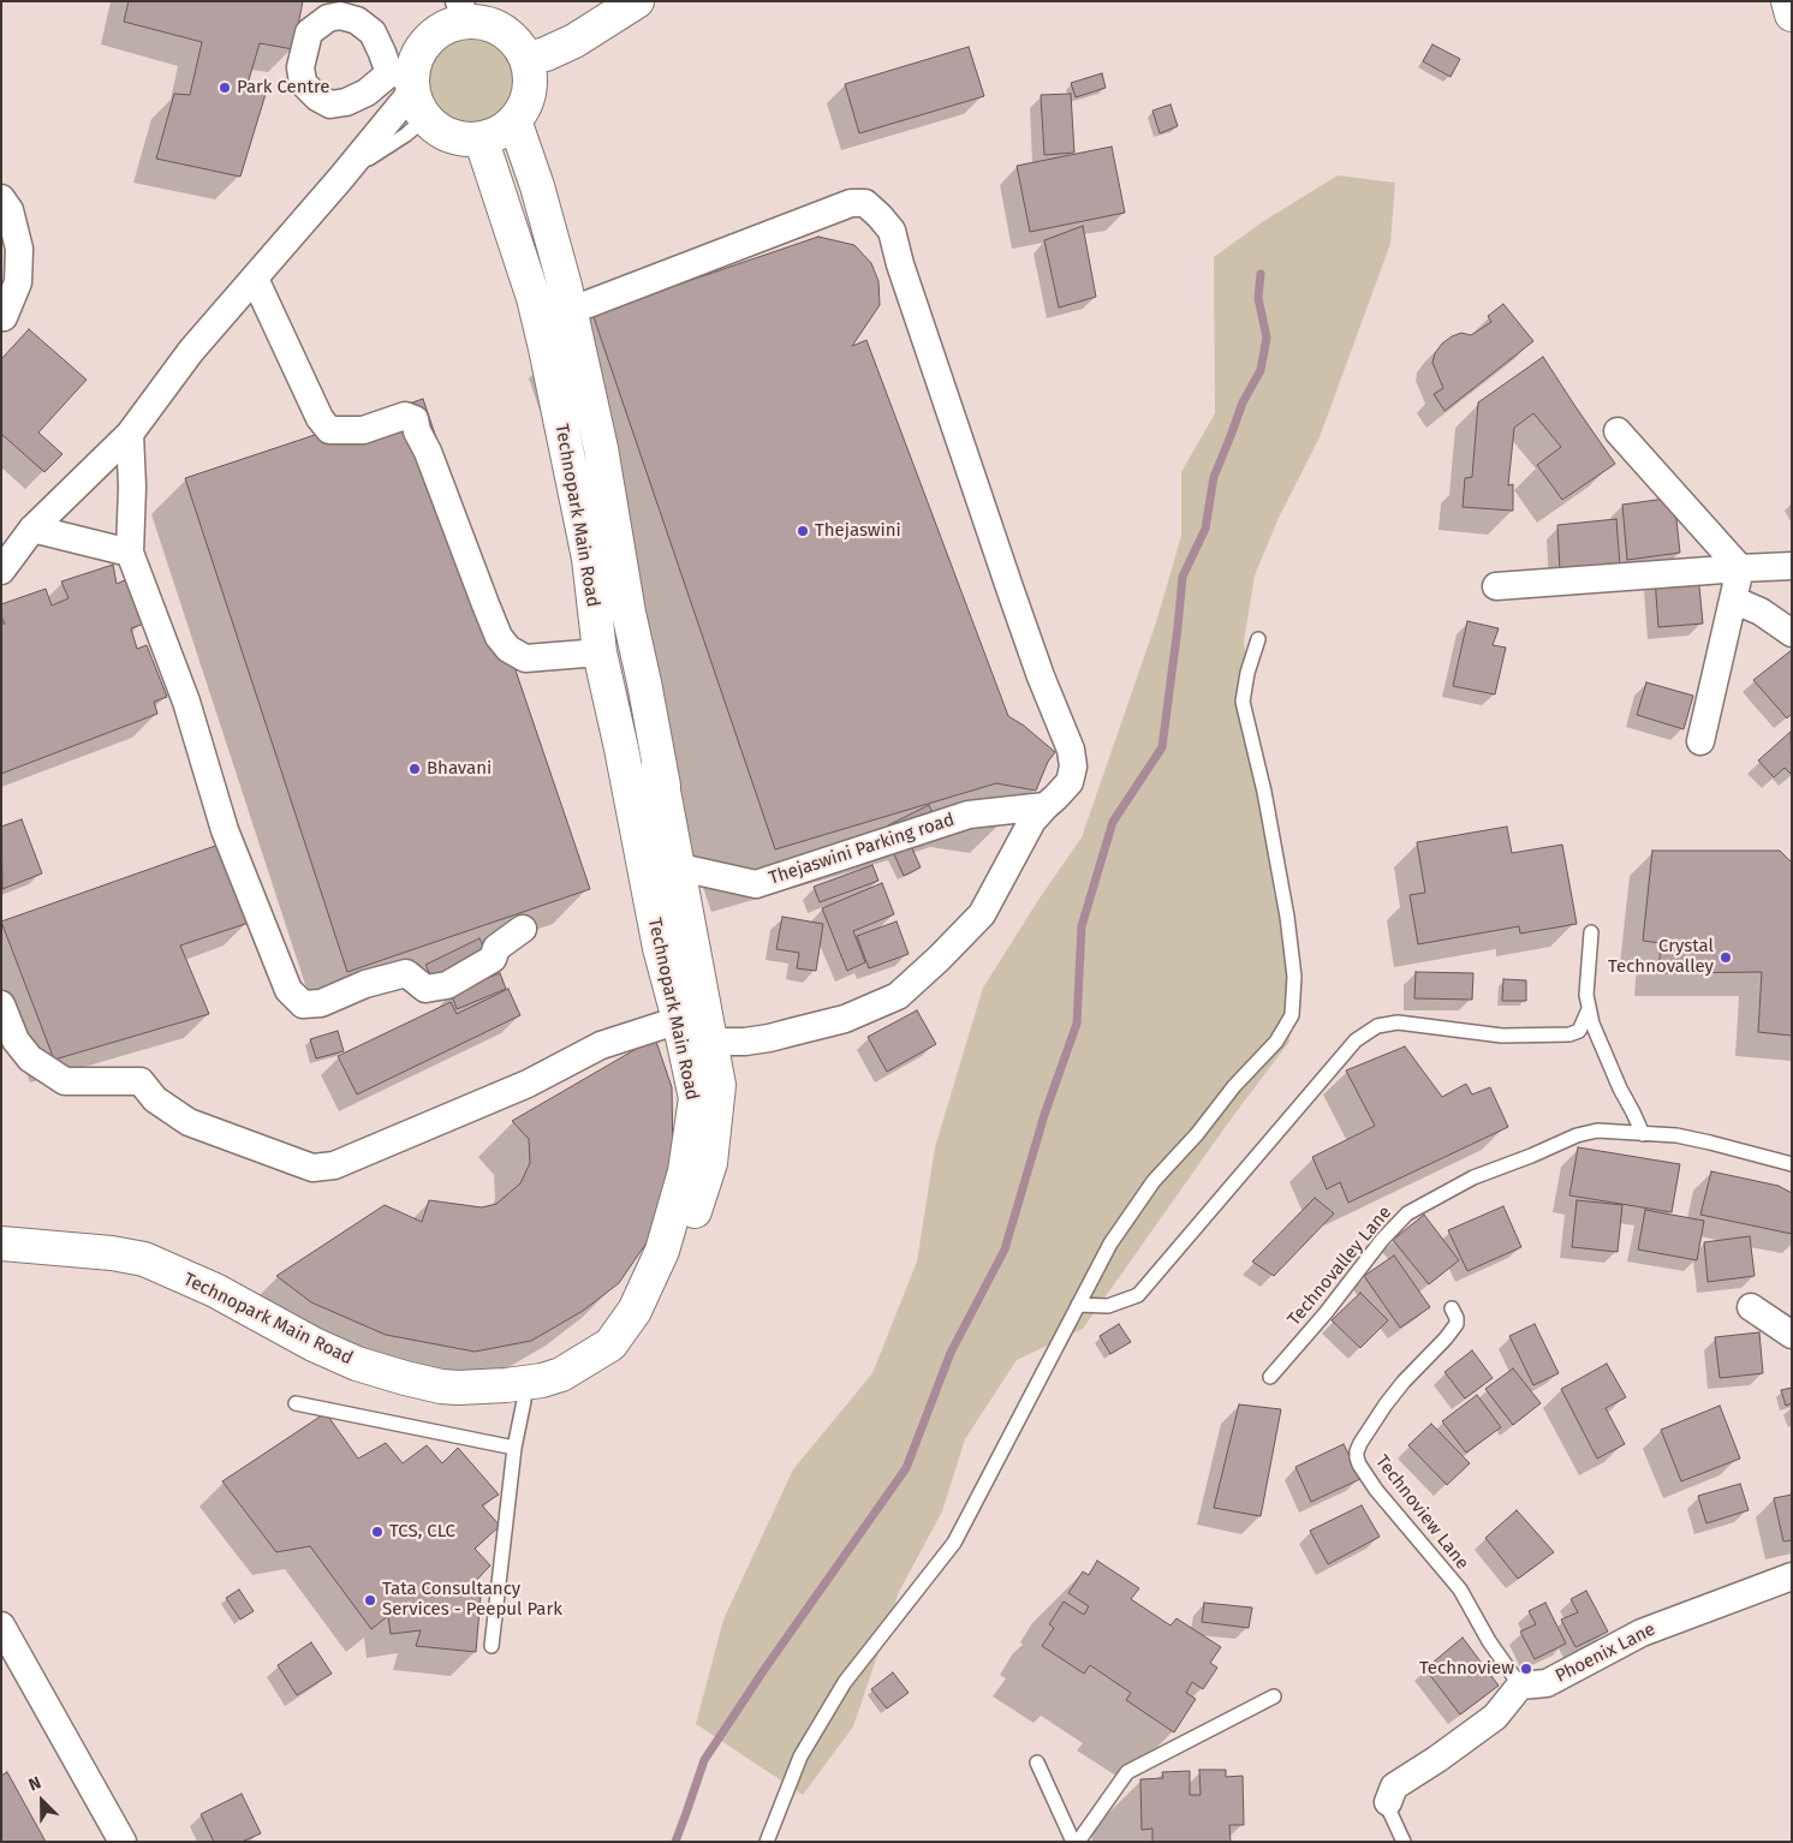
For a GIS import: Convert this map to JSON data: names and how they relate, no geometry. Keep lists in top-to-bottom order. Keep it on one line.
{"streets":{"street":["Technopark Main Road","Thejaswini Parking road","Phoenix Lane"],"lane":["Technovalley Lane","Technoview Lane"]},"crossings":[["Technopark Main Road","Thejaswini Parking road"],["Technoview Lane","Phoenix Lane"]],"places":["Park Centre","Thejaswini","Bhavani","Crystal Technovalley","TCS, CLC","Tata Consultancy Services - Peepul Park","Technoview"],"north":"top left"}
